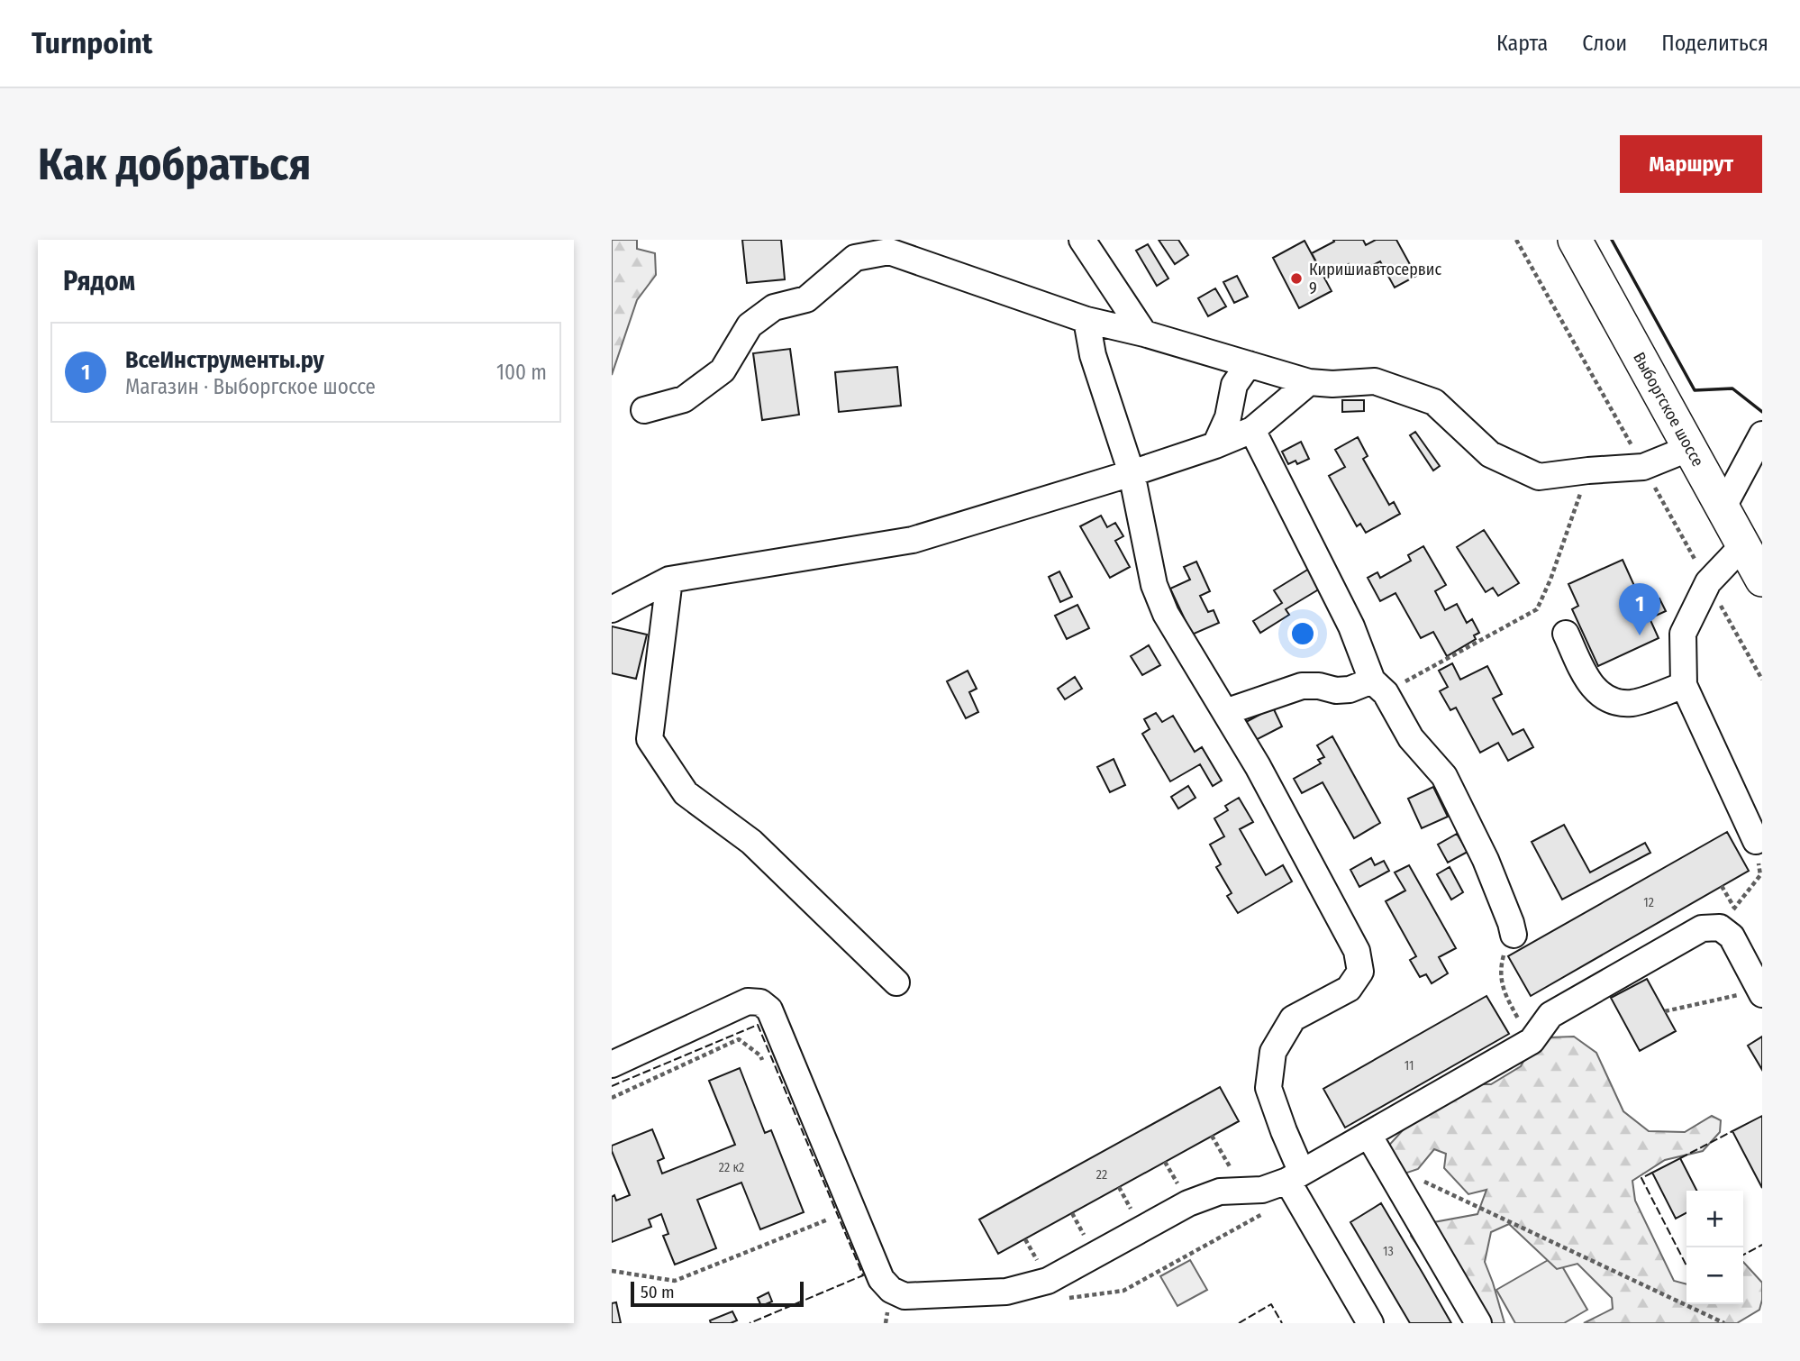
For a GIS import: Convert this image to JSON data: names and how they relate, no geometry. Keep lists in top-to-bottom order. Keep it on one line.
{"streets":{"main road":["Выборгское шоссе"]},"places":["Киришиавтосервис 9"],"house_numbers":["12","11","22 к2","22","13"],"scale_bar":"50 m","page":{"header":"Turnpoint","nav":["Карта","Слои","Поделиться"],"buttons":"Маршрут","title":"Как добраться","heading":"Рядом","list":[{"mark":"1","name":"ВсеИнструменты.ру","note":"Магазин · Выборгское шоссе","value":"100 m"}],"pins":"1","map_buttons":["+","−"],"scale":"50 m"}}
